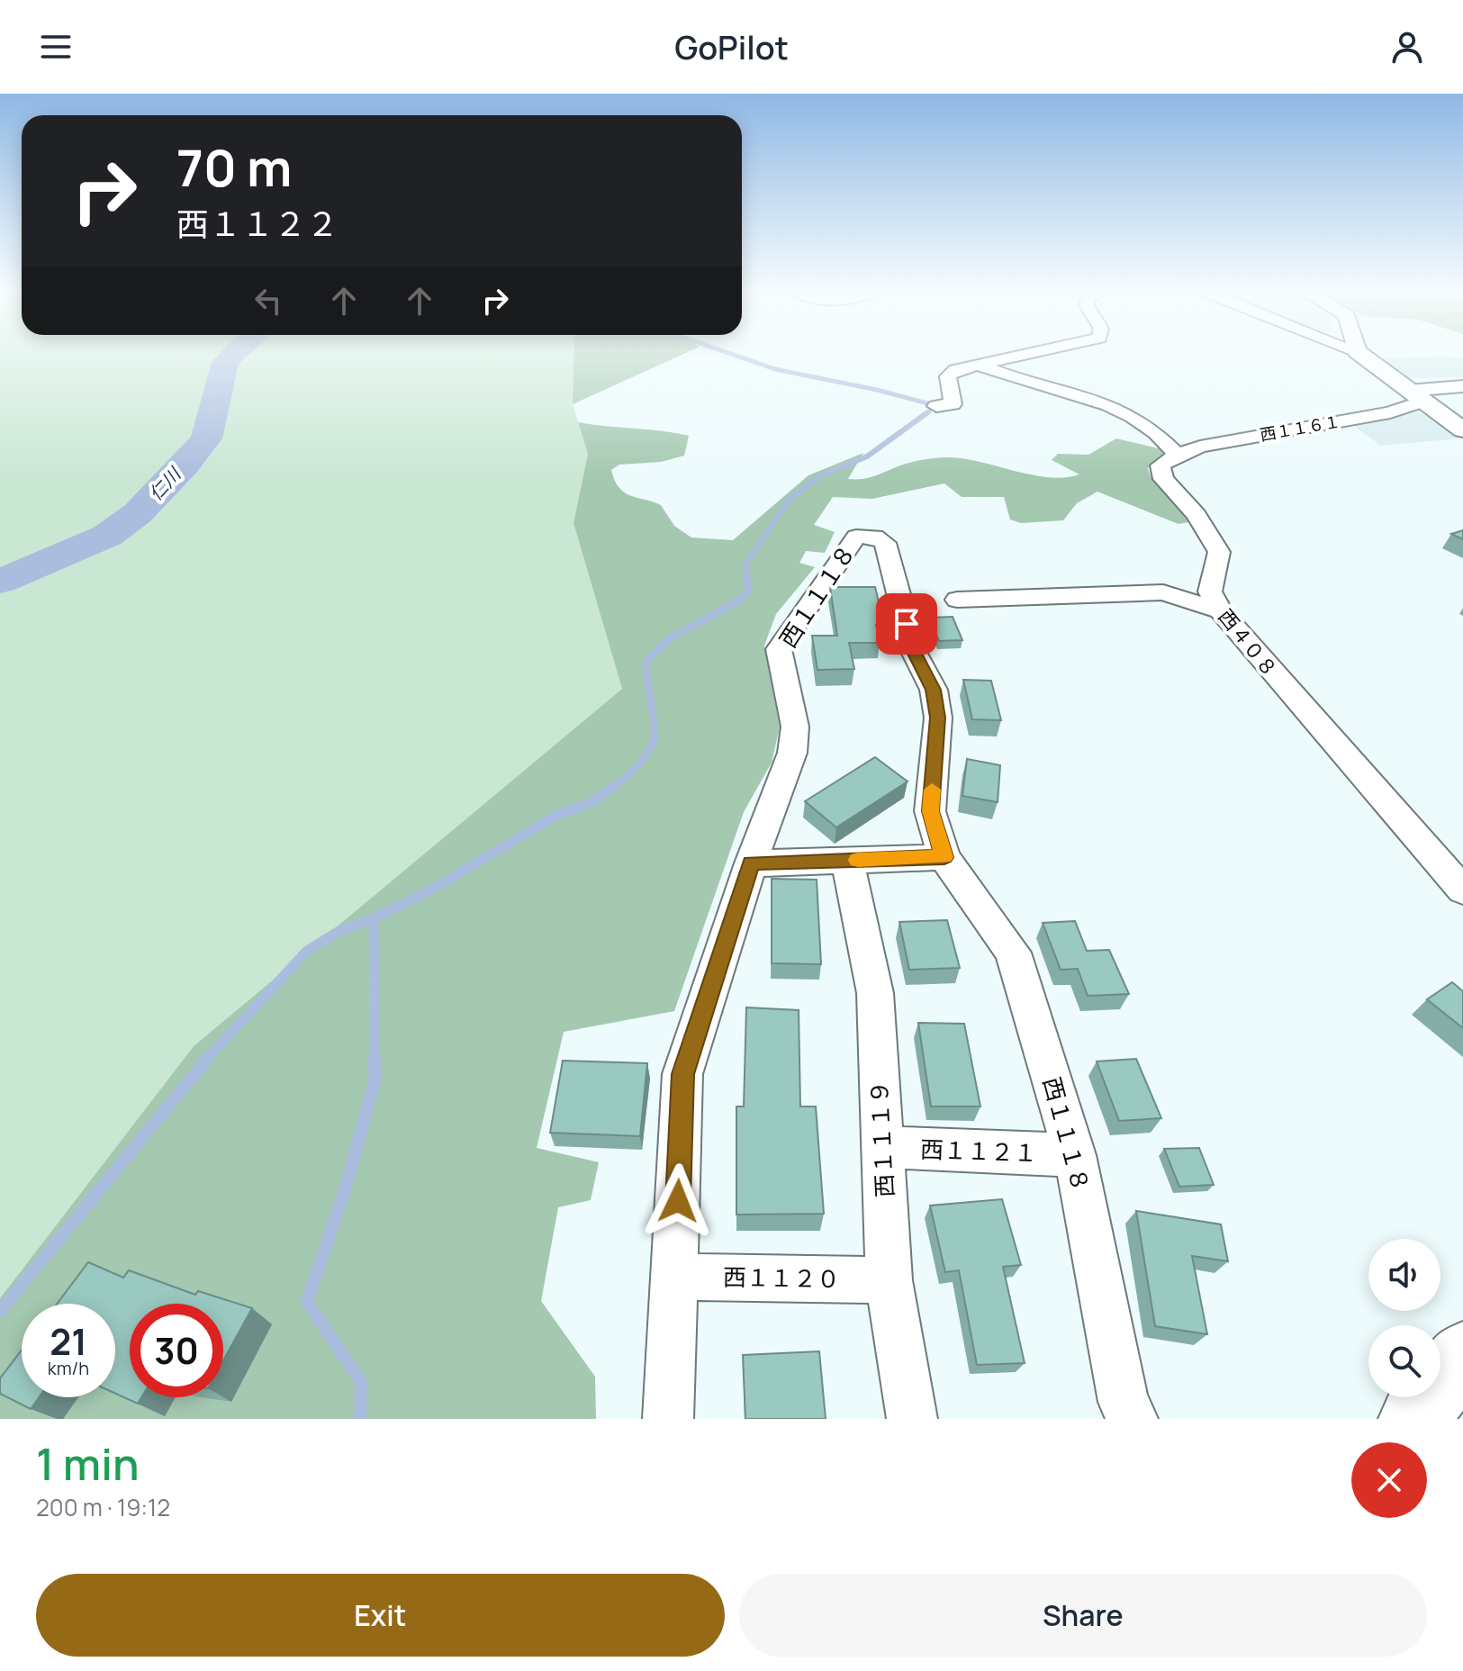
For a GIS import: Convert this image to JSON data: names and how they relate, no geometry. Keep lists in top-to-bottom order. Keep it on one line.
{"streets":{"street":["西１１６１","西１１１８","西４０８","西１１１９","西１１２１","西１１２０"]},"crossings":[["西１１６１","西４０８"],["西１１１８","西１１２１"],["西１１１８","西１１２０"],["西１１１９","西１１２１"],["西１１１９","西１１２０"]],"water":["仁川"],"page":{"header":"GoPilot","turn":["70 m","西１１２２"],"speed":"21 km/h","limit":"30","heading":["1 min","200 m · 19:12"],"buttons":["Exit","Share"]}}
